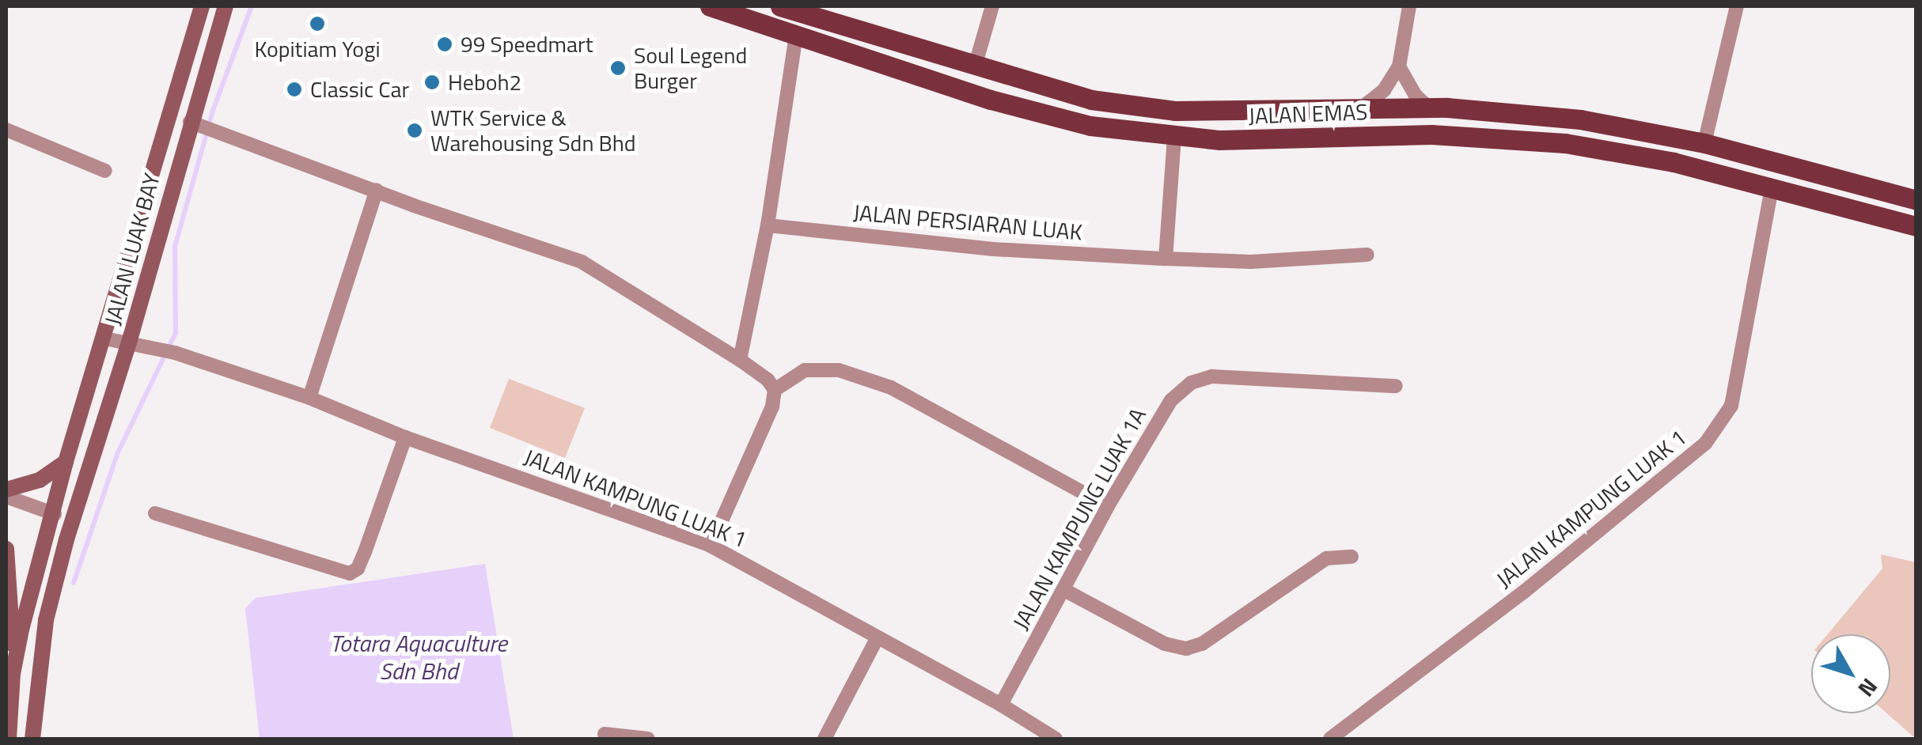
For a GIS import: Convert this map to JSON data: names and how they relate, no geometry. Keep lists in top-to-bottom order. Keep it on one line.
{"streets":{"main road":["JALAN EMAS"],"street":["JALAN PERSIARAN LUAK","JALAN LUAK BAY","JALAN KAMPUNG LUAK 1","JALAN KAMPUNG LUAK 1A"]},"crossings":[["JALAN EMAS","JALAN KAMPUNG LUAK 1"],["JALAN LUAK BAY","JALAN KAMPUNG LUAK 1"],["JALAN KAMPUNG LUAK 1","JALAN KAMPUNG LUAK 1A"]],"water":["Totara Aquaculture Sdn Bhd"],"places":["Kopitiam Yogi","99 Speedmart","Soul Legend Burger","Heboh2","Classic Car","WTK Service & Warehousing Sdn Bhd"],"north":"bottom right"}
